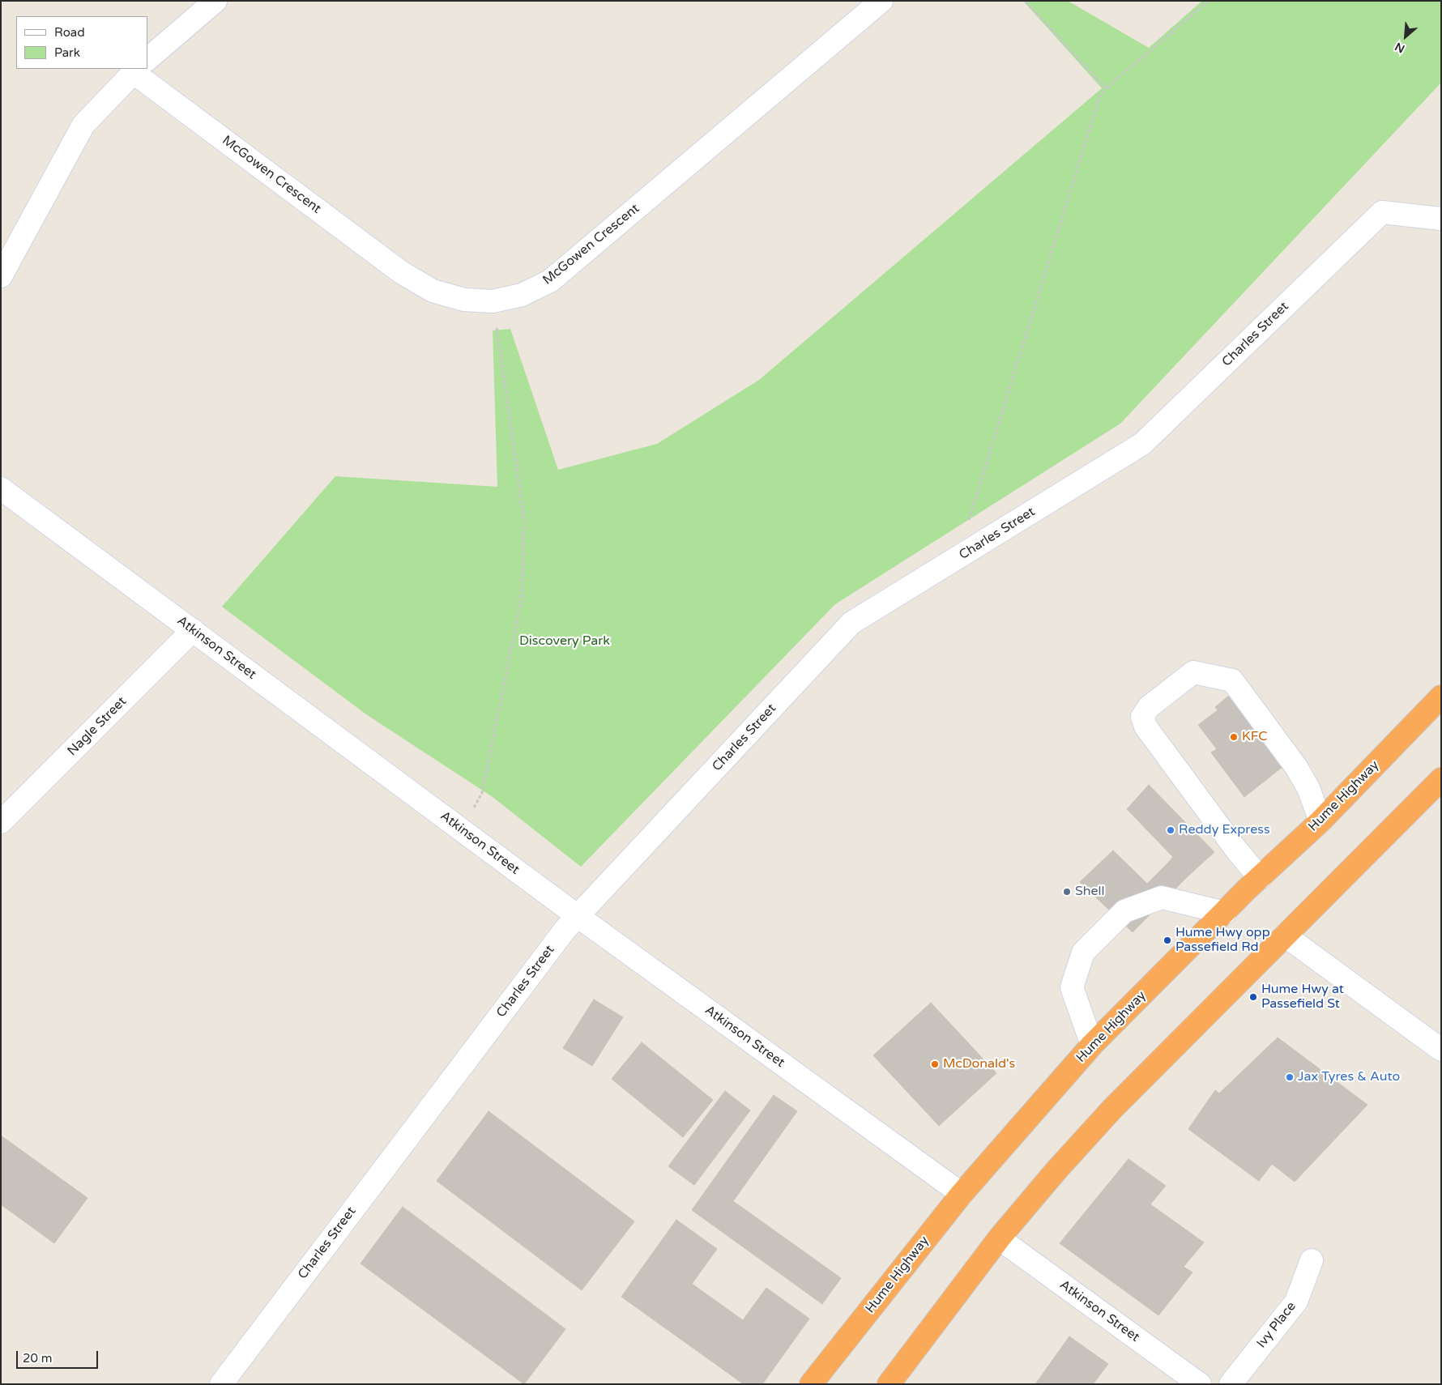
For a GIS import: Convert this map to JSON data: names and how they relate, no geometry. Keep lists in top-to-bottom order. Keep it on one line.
{"streets":{"highway":["Hume Highway"],"street":["McGowen Crescent","Charles Street","Atkinson Street","Nagle Street","Ivy Place"]},"crossings":[["Charles Street","Atkinson Street"],["Atkinson Street","Nagle Street"],["Atkinson Street","Hume Highway"]],"parks":["Discovery Park"],"places":["KFC","Reddy Express","Shell","Hume Hwy opp Passefield Rd","Hume Hwy at Passefield St","McDonald's","Jax Tyres & Auto"],"legend":["Road","Park"],"scale_bar":"20 m","north":"bottom left"}
